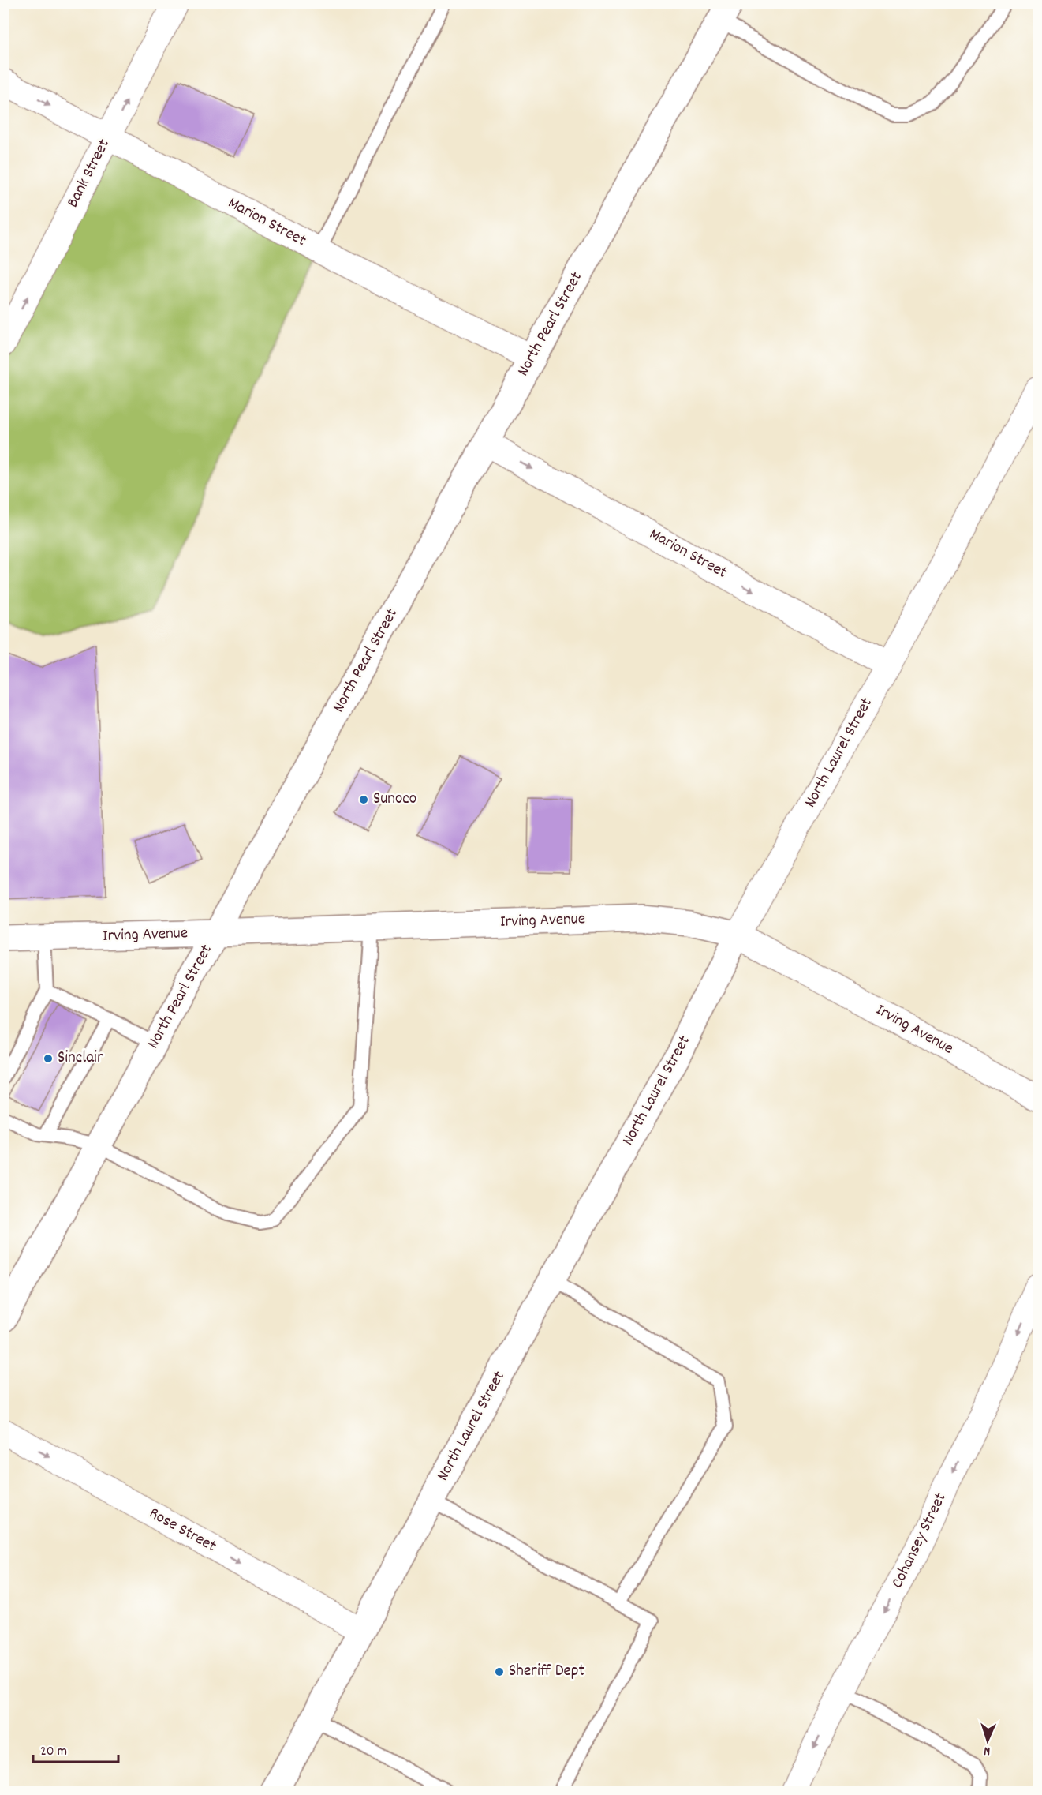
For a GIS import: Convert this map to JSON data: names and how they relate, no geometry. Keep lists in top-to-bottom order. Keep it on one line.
{"streets":{"main road":["North Pearl Street","North Laurel Street","Irving Avenue"],"street":["Bank Street","Marion Street","Rose Street","Cohansey Street"]},"crossings":[["Bank Street","Marion Street"],["Marion Street","North Pearl Street"],["Marion Street","North Laurel Street"],["North Pearl Street","Irving Avenue"],["North Laurel Street","Irving Avenue"],["North Laurel Street","Rose Street"]],"one_way":["Bank Street","Marion Street","Rose Street","Cohansey Street"],"places":["Sunoco","Sinclair","Sheriff Dept"],"scale_bar":"20 m","north":"bottom"}
